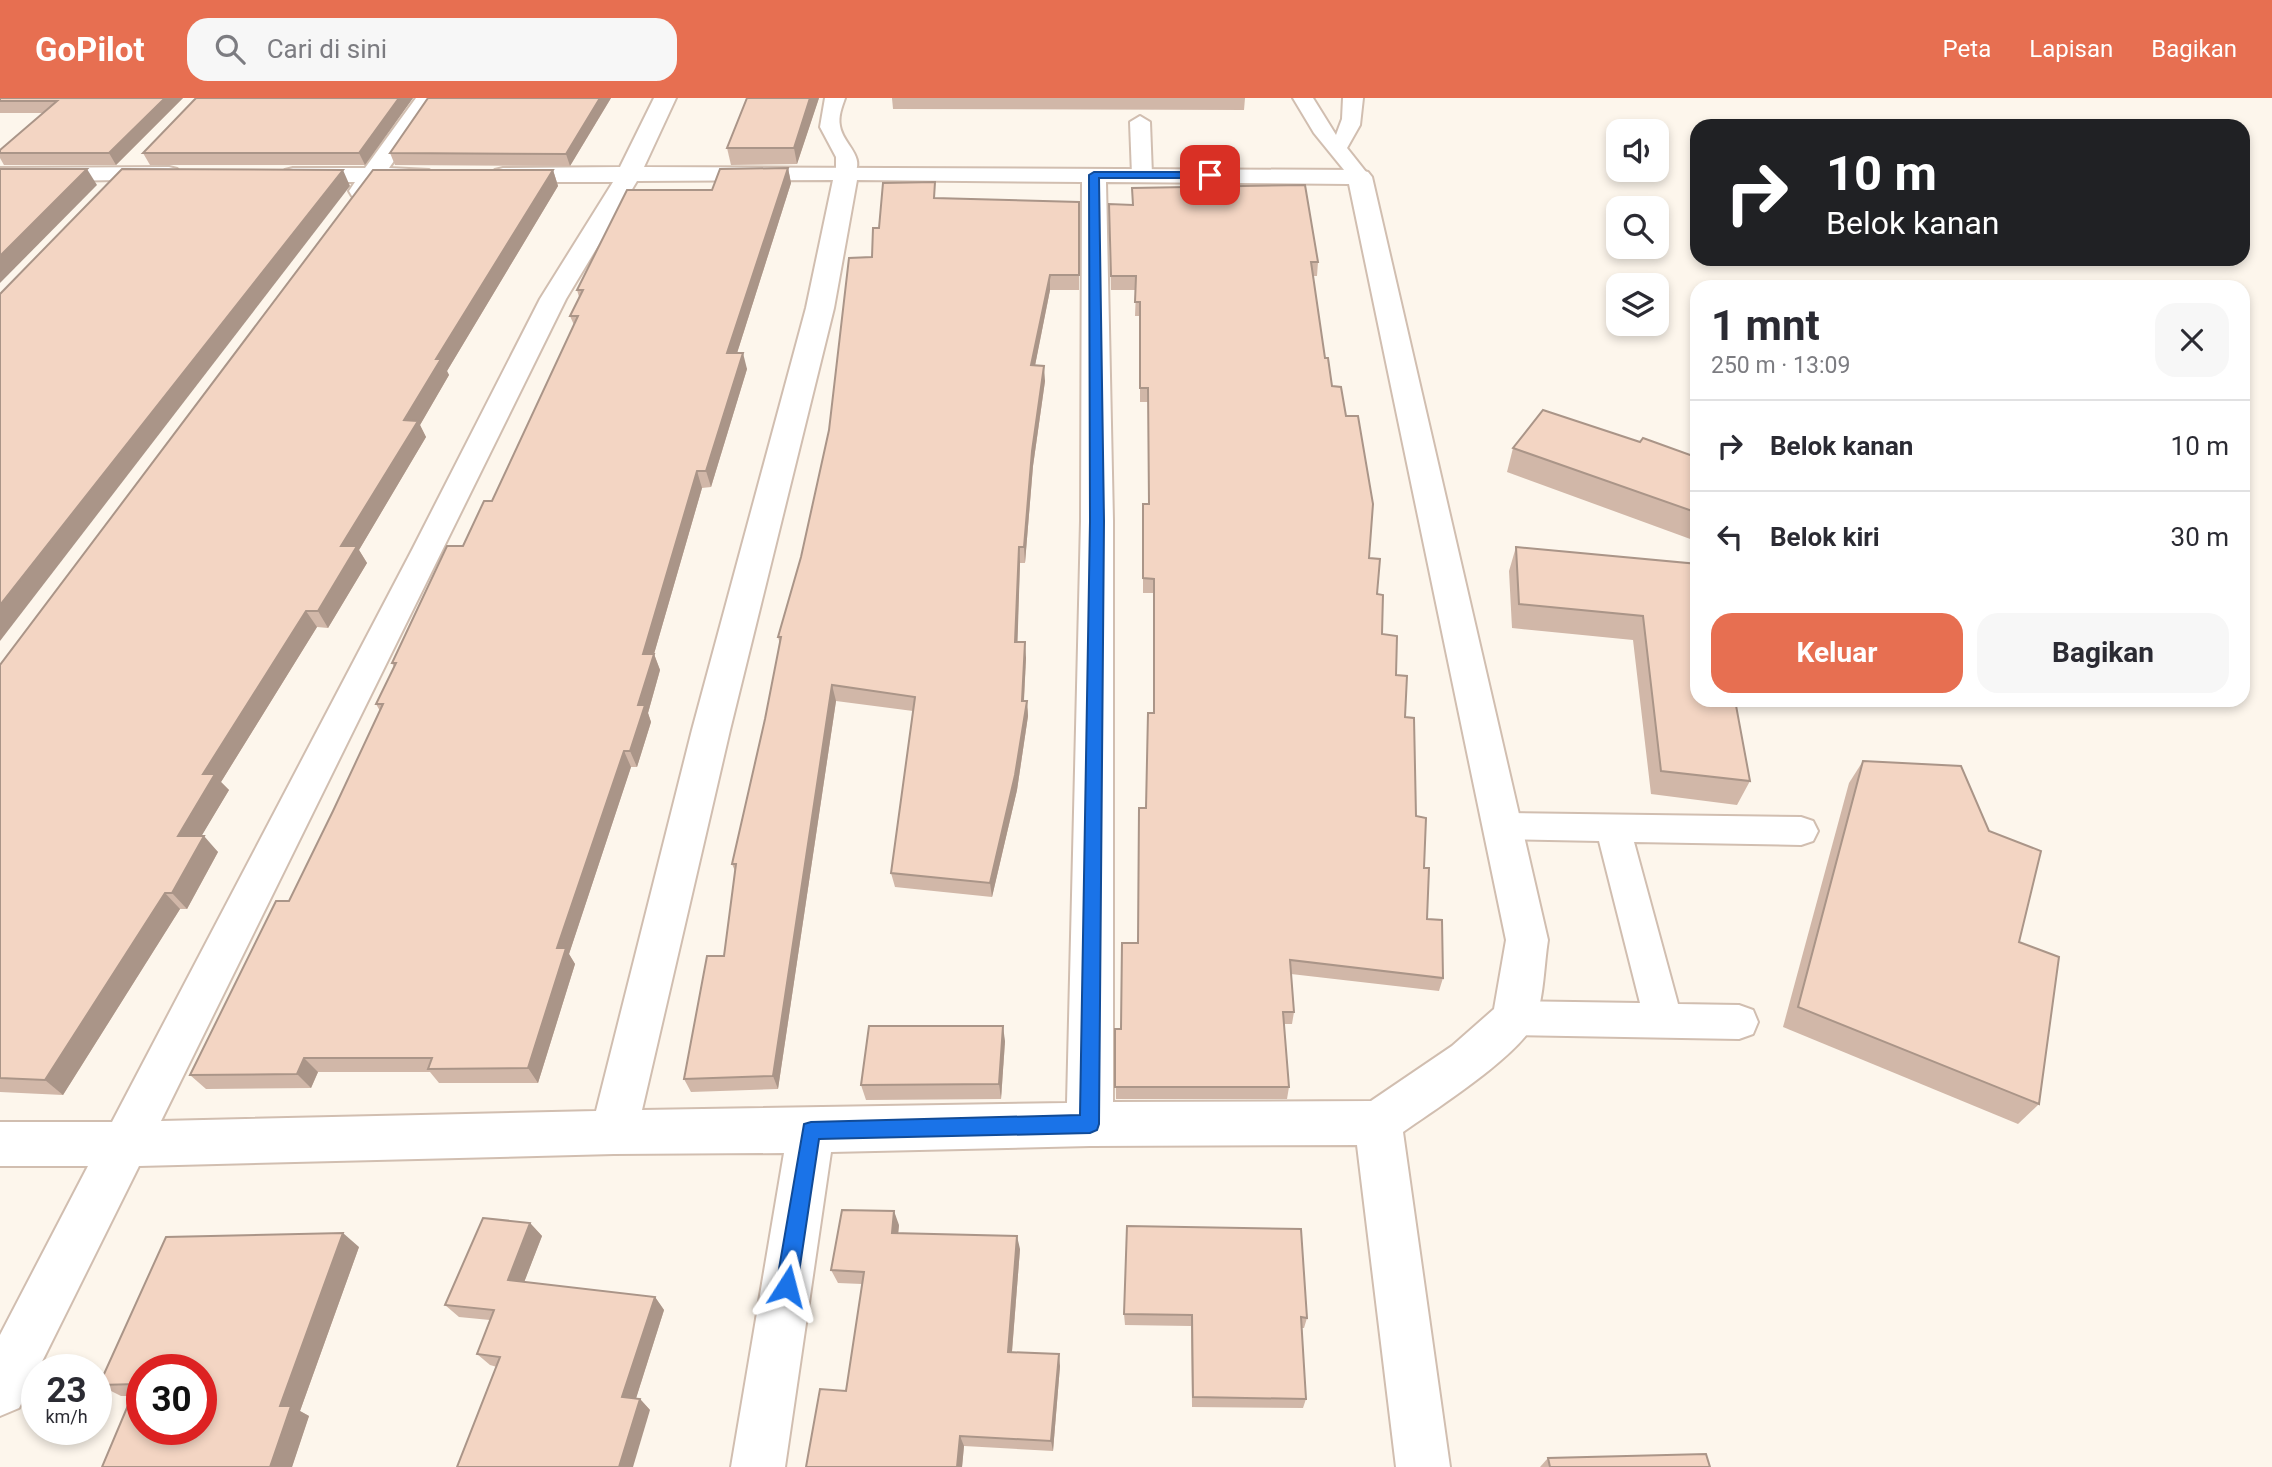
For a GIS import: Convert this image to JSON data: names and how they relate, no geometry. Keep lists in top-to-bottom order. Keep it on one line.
{"page":{"header":"GoPilot","search":"Cari di sini","nav":["Peta","Lapisan","Bagikan"],"turn":["10 m","Belok kanan"],"heading":["1 mnt","250 m · 13:09"],"list":[{"name":"Belok kanan","value":"10 m"},{"name":"Belok kiri","value":"30 m"}],"buttons":["Keluar","Bagikan"],"speed":"23 km/h","limit":"30"}}
